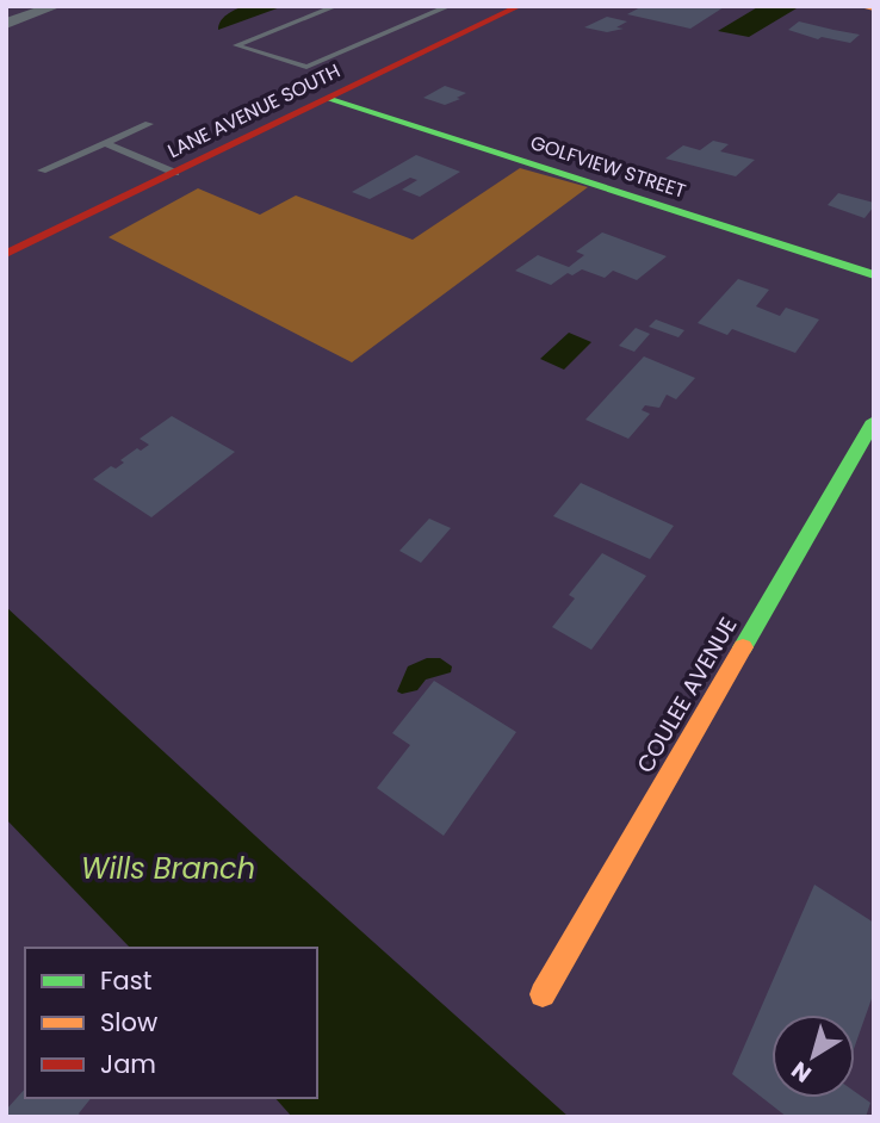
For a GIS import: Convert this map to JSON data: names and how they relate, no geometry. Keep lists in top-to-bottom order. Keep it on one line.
{"streets":{"street":["LANE AVENUE SOUTH","GOLFVIEW STREET","COULEE AVENUE"]},"crossings":[["LANE AVENUE SOUTH","GOLFVIEW STREET"]],"water":["Wills Branch"],"legend":["Fast","Slow","Jam"],"north":"bottom left"}
